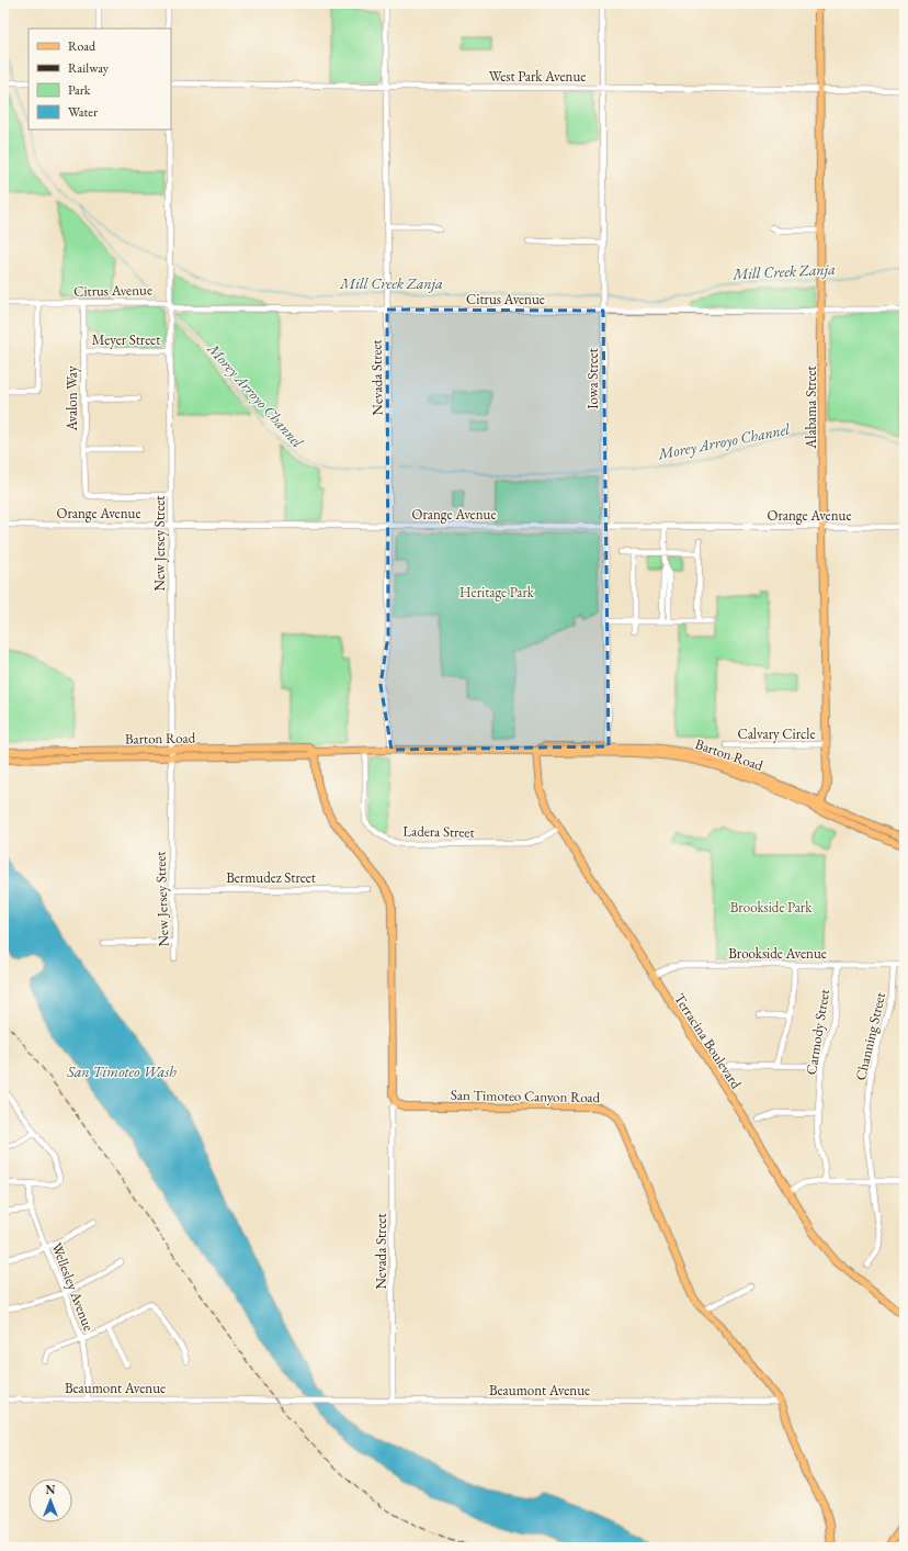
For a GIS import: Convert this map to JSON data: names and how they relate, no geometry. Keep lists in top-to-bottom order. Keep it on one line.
{"streets":{"main road":["Alabama Street","Barton Road","Terracina Boulevard","San Timoteo Canyon Road"],"street":["West Park Avenue","Citrus Avenue","Meyer Street","Nevada Street","Iowa Street","Avalon Way","Orange Avenue","New Jersey Street","Calvary Circle","Ladera Street","Bermudez Street","Brookside Avenue","Carmody Street","Channing Street","Wellesley Avenue","Beaumont Avenue"]},"crossings":[["West Park Avenue","Nevada Street"],["West Park Avenue","Iowa Street"],["West Park Avenue","Alabama Street"],["Citrus Avenue","Nevada Street"],["Citrus Avenue","Iowa Street"],["Citrus Avenue","Avalon Way"],["Citrus Avenue","Alabama Street"],["Citrus Avenue","New Jersey Street"],["Meyer Street","Avalon Way"],["Meyer Street","New Jersey Street"],["Nevada Street","Orange Avenue"],["Nevada Street","Barton Road"],["Nevada Street","San Timoteo Canyon Road"],["Nevada Street","Beaumont Avenue"],["Iowa Street","Orange Avenue"],["Iowa Street","Barton Road"],["Avalon Way","New Jersey Street"],["Alabama Street","Orange Avenue"],["Alabama Street","Calvary Circle"],["Alabama Street","Barton Road"],["Orange Avenue","New Jersey Street"],["New Jersey Street","Barton Road"],["New Jersey Street","Bermudez Street"],["Barton Road","Ladera Street"],["Barton Road","Terracina Boulevard"],["Ladera Street","Terracina Boulevard"],["Brookside Avenue","Carmody Street"],["Brookside Avenue","Channing Street"],["Brookside Avenue","Terracina Boulevard"],["San Timoteo Canyon Road","Beaumont Avenue"],["Wellesley Avenue","Beaumont Avenue"]],"water":["Mill Creek Zanja","Morey Arroyo Channel","San Timoteo Wash"],"parks":["Heritage Park","Brookside Park"],"legend":["Road","Railway","Park","Water"],"north":"top"}
